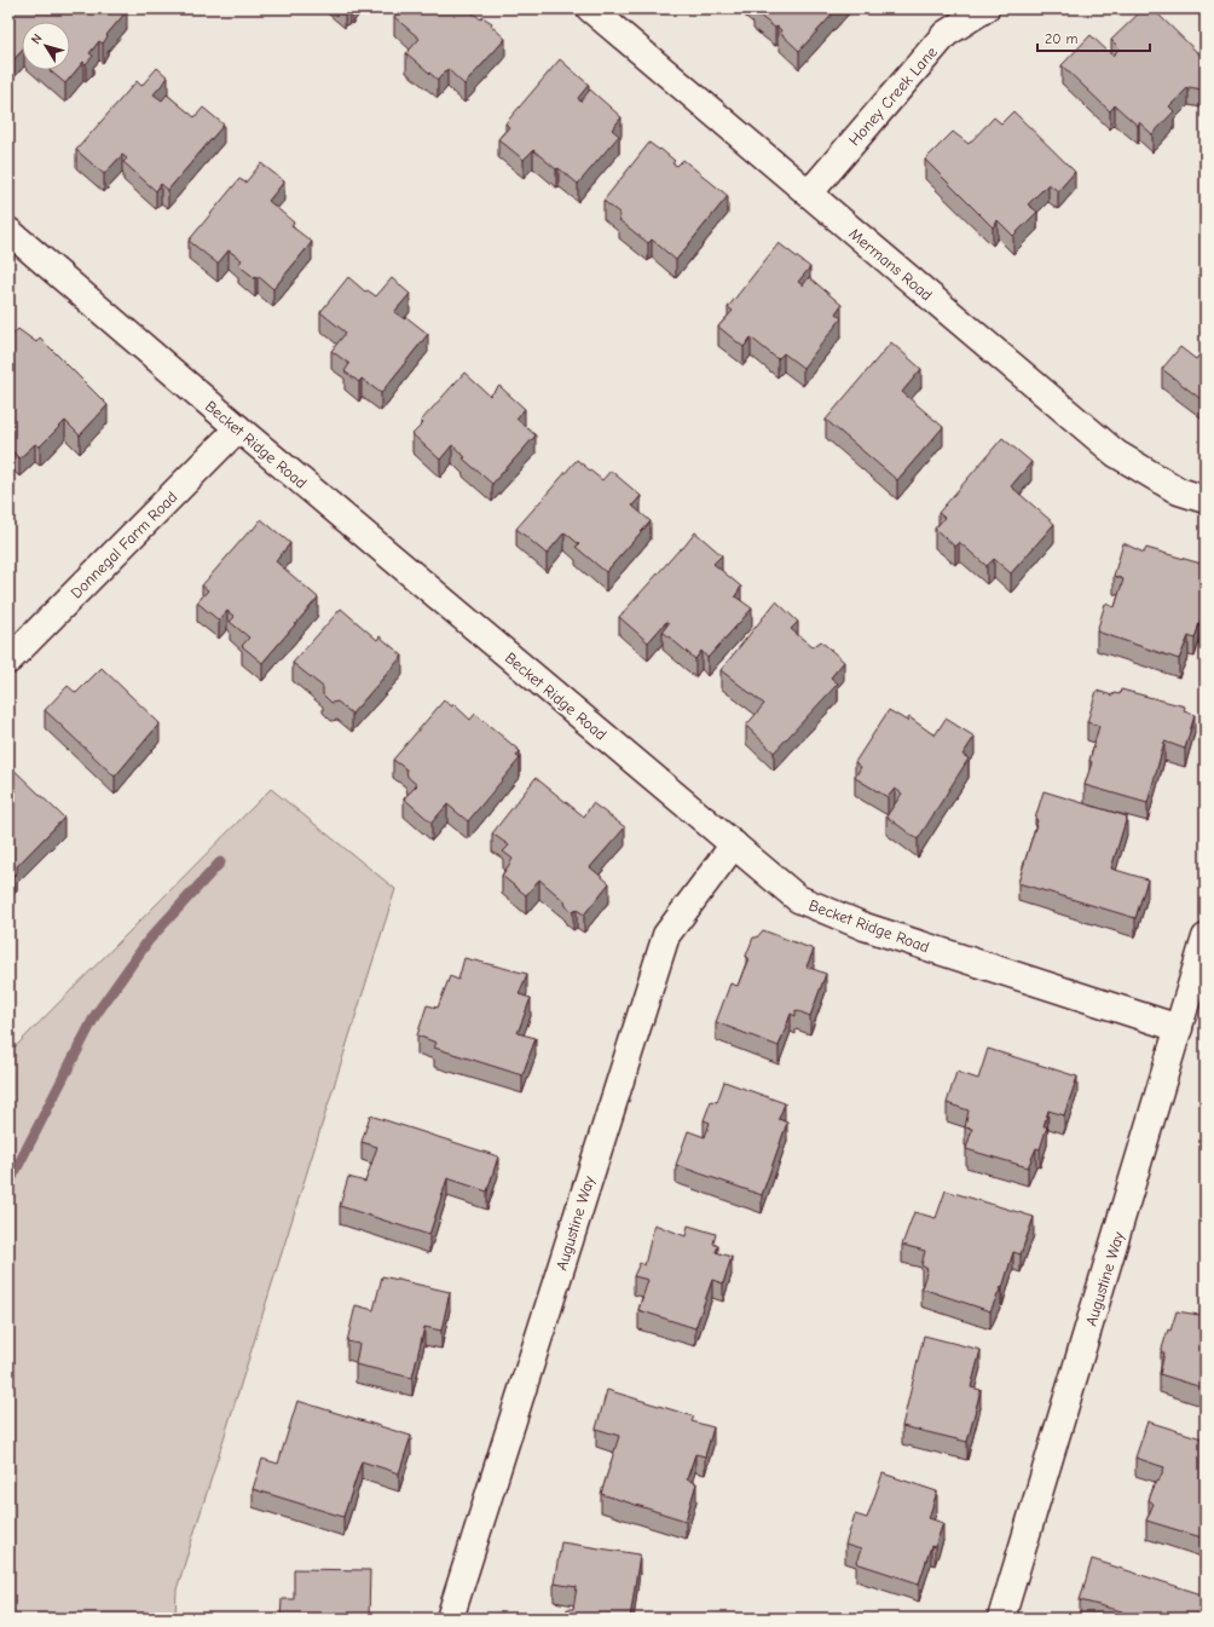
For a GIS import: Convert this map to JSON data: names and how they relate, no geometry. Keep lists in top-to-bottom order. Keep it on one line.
{"streets":{"street":["Honey Creek Lane","Mermans Road","Becket Ridge Road","Donnegal Farm Road","Augustine Way"]},"crossings":[["Honey Creek Lane","Mermans Road"],["Becket Ridge Road","Donnegal Farm Road"],["Becket Ridge Road","Augustine Way"]],"scale_bar":"20 m","north":"top left"}
